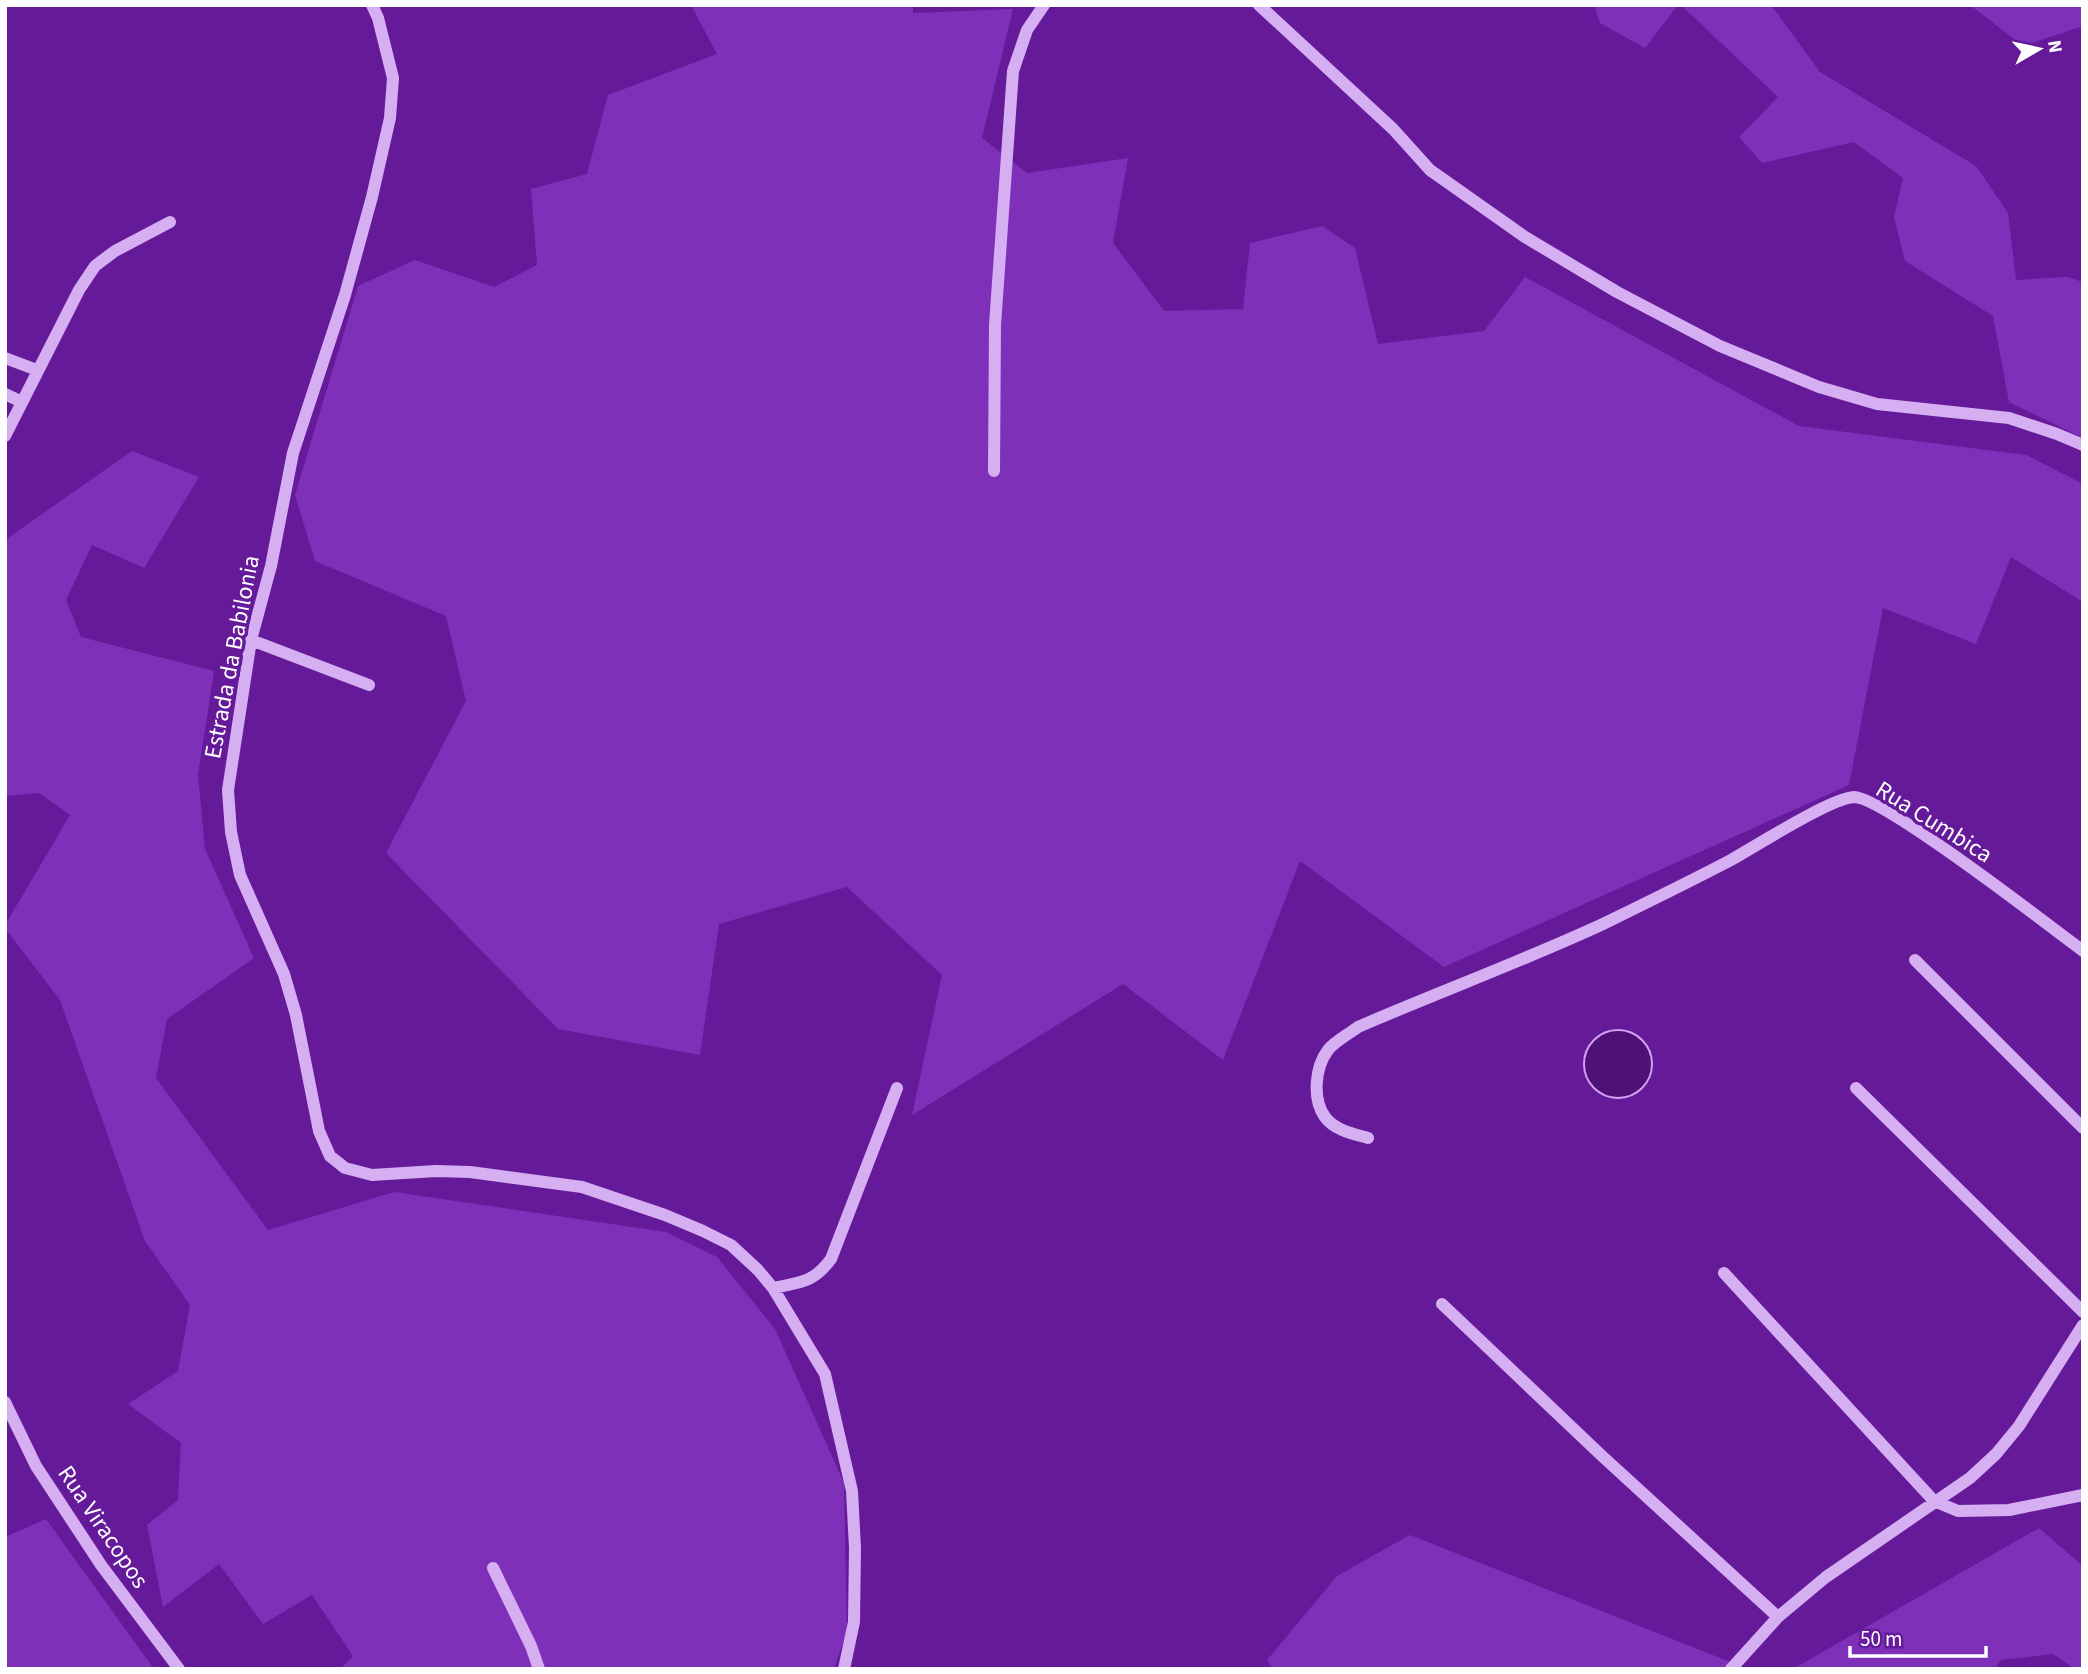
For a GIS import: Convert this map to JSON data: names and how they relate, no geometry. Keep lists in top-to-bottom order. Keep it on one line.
{"streets":{"street":["Estrada da Babilonia","Rua Cumbica","Rua Viracopos"]},"scale_bar":"50 m","north":"right"}
